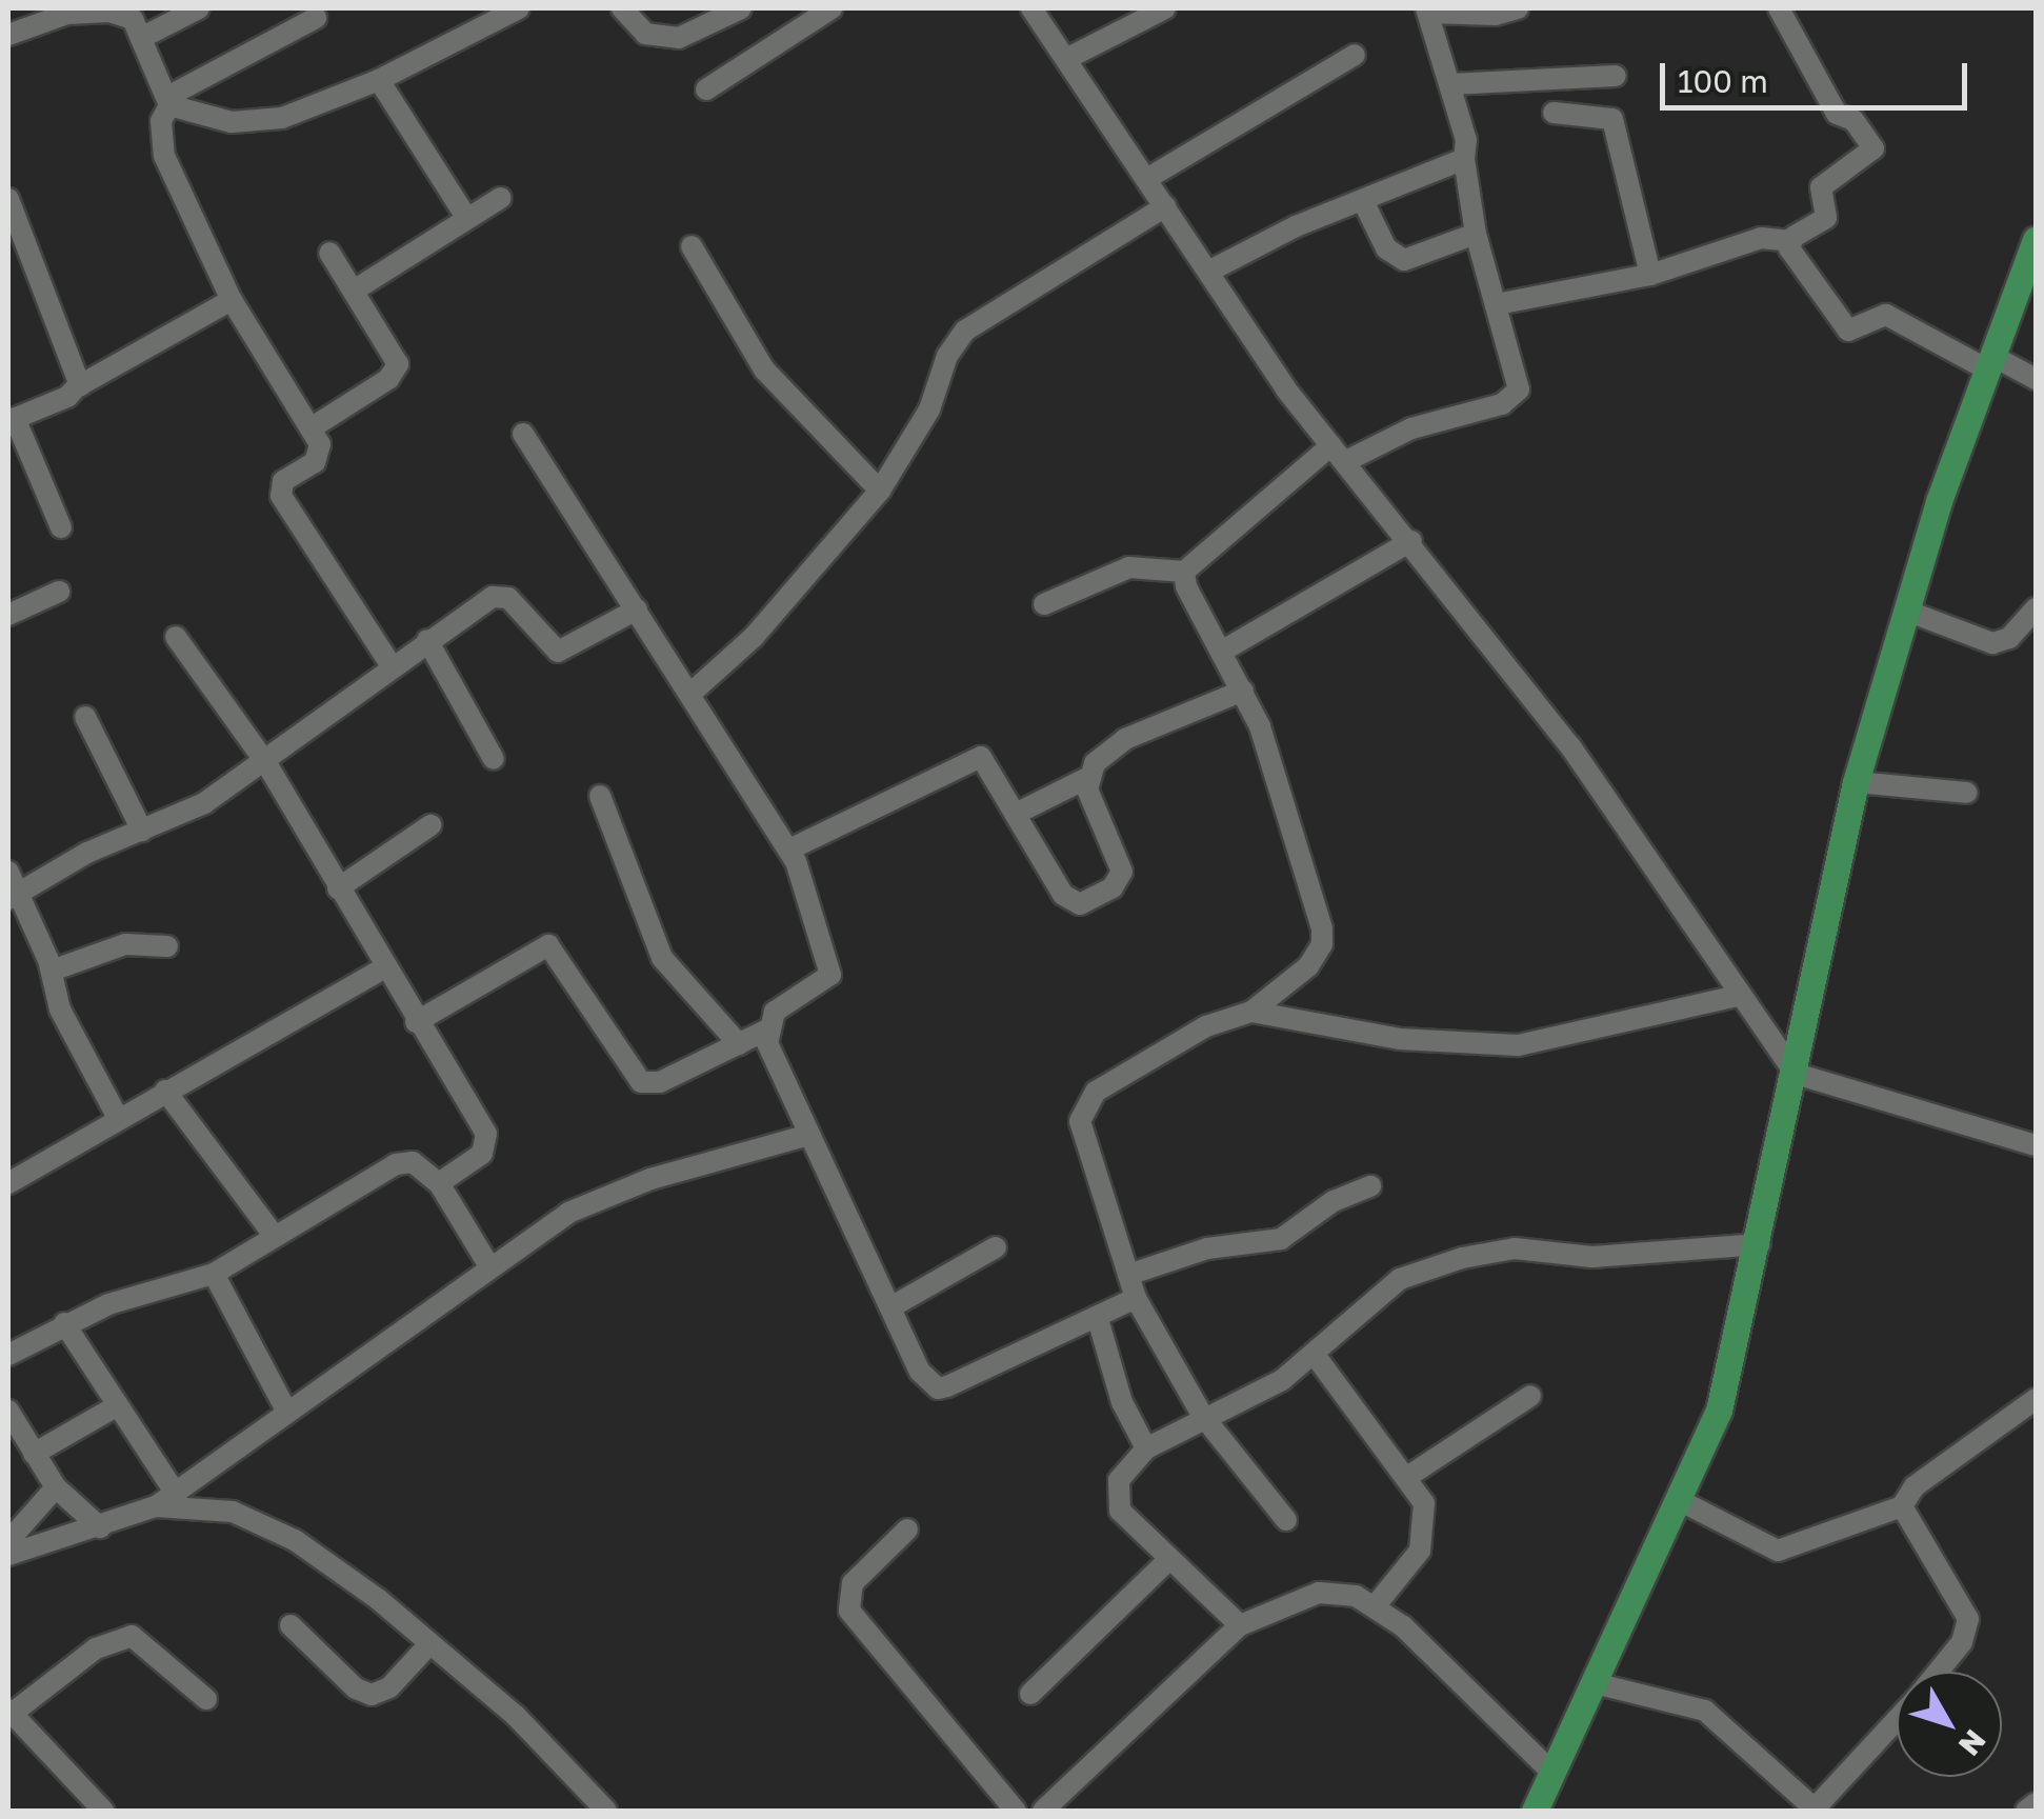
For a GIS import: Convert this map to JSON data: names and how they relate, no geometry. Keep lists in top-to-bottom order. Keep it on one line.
{"scale_bar":"100 m","north":"bottom right"}
